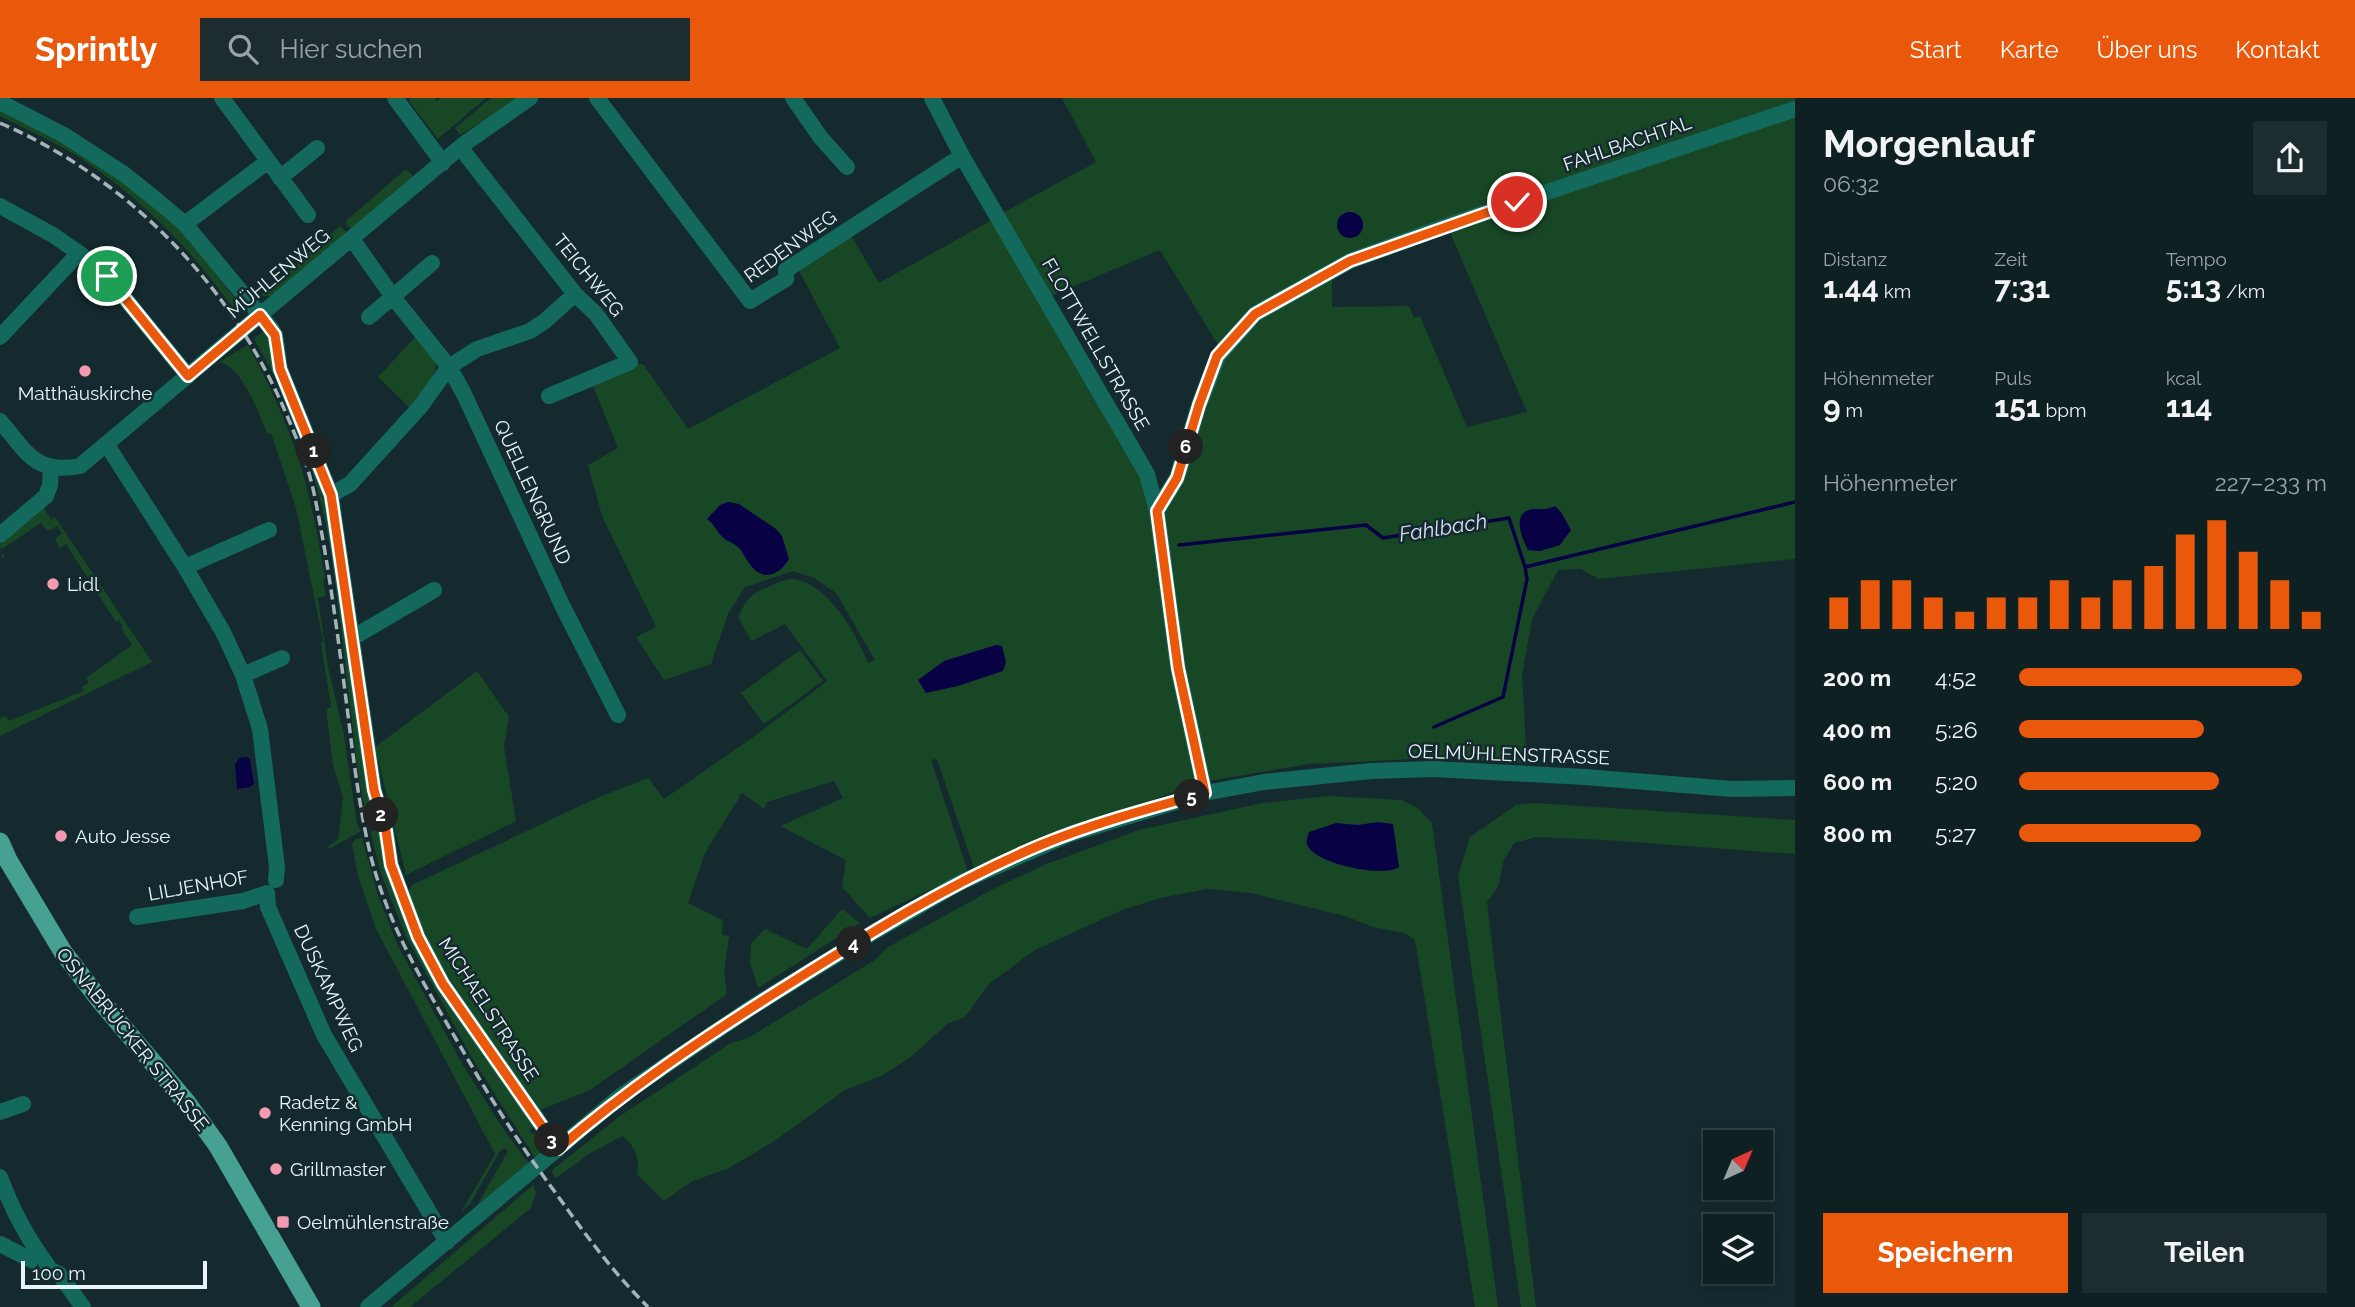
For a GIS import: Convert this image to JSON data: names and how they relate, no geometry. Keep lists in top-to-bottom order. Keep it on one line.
{"streets":{"main road":["OSNABRÜCKER STRASSE"],"street":["FAHLBACHTAL","REDENWEG","MÜHLENWEG","TEICHWEG","FLOTTWELLSTRASSE","QUELLENGRUND","OELMÜHLENSTRASSE","LILJENHOF","DUSKAMPWEG","MICHAELSTRASSE"]},"crossings":[["FAHLBACHTAL","FLOTTWELLSTRASSE"],["REDENWEG","FLOTTWELLSTRASSE"],["MÜHLENWEG","TEICHWEG"],["MÜHLENWEG","QUELLENGRUND"],["MÜHLENWEG","DUSKAMPWEG"],["MÜHLENWEG","MICHAELSTRASSE"],["FLOTTWELLSTRASSE","OELMÜHLENSTRASSE"],["OELMÜHLENSTRASSE","DUSKAMPWEG"],["OELMÜHLENSTRASSE","MICHAELSTRASSE"],["LILJENHOF","DUSKAMPWEG"]],"water":["Fahlbach"],"places":{"other":["Matthäuskirche","Lidl","Auto Jesse","Radetz & Kenning GmbH","Grillmaster"],"transit":["Oelmühlenstraße"]},"scale_bar":"100 m","north":"top right","page":{"header":"Sprintly","search":"Hier suchen","nav":["Start","Karte","Über uns","Kontakt"],"heading":["Morgenlauf","06:32"],"stats":[["Distanz","1.44 km"],["Zeit","7:31"],["Tempo","5:13 /km"],["Höhenmeter","9 m"],["Puls","151 bpm"],["kcal","114"]],"pins":["6","1","5","2","4","3"],"chart":["Höhenmeter","227–233 m"],"list":[{"name":"200 m","note":"4:52"},{"name":"400 m","note":"5:26"},{"name":"600 m","note":"5:20"},{"name":"800 m","note":"5:27"}],"buttons":["Speichern","Teilen"],"scale":"100 m"}}
